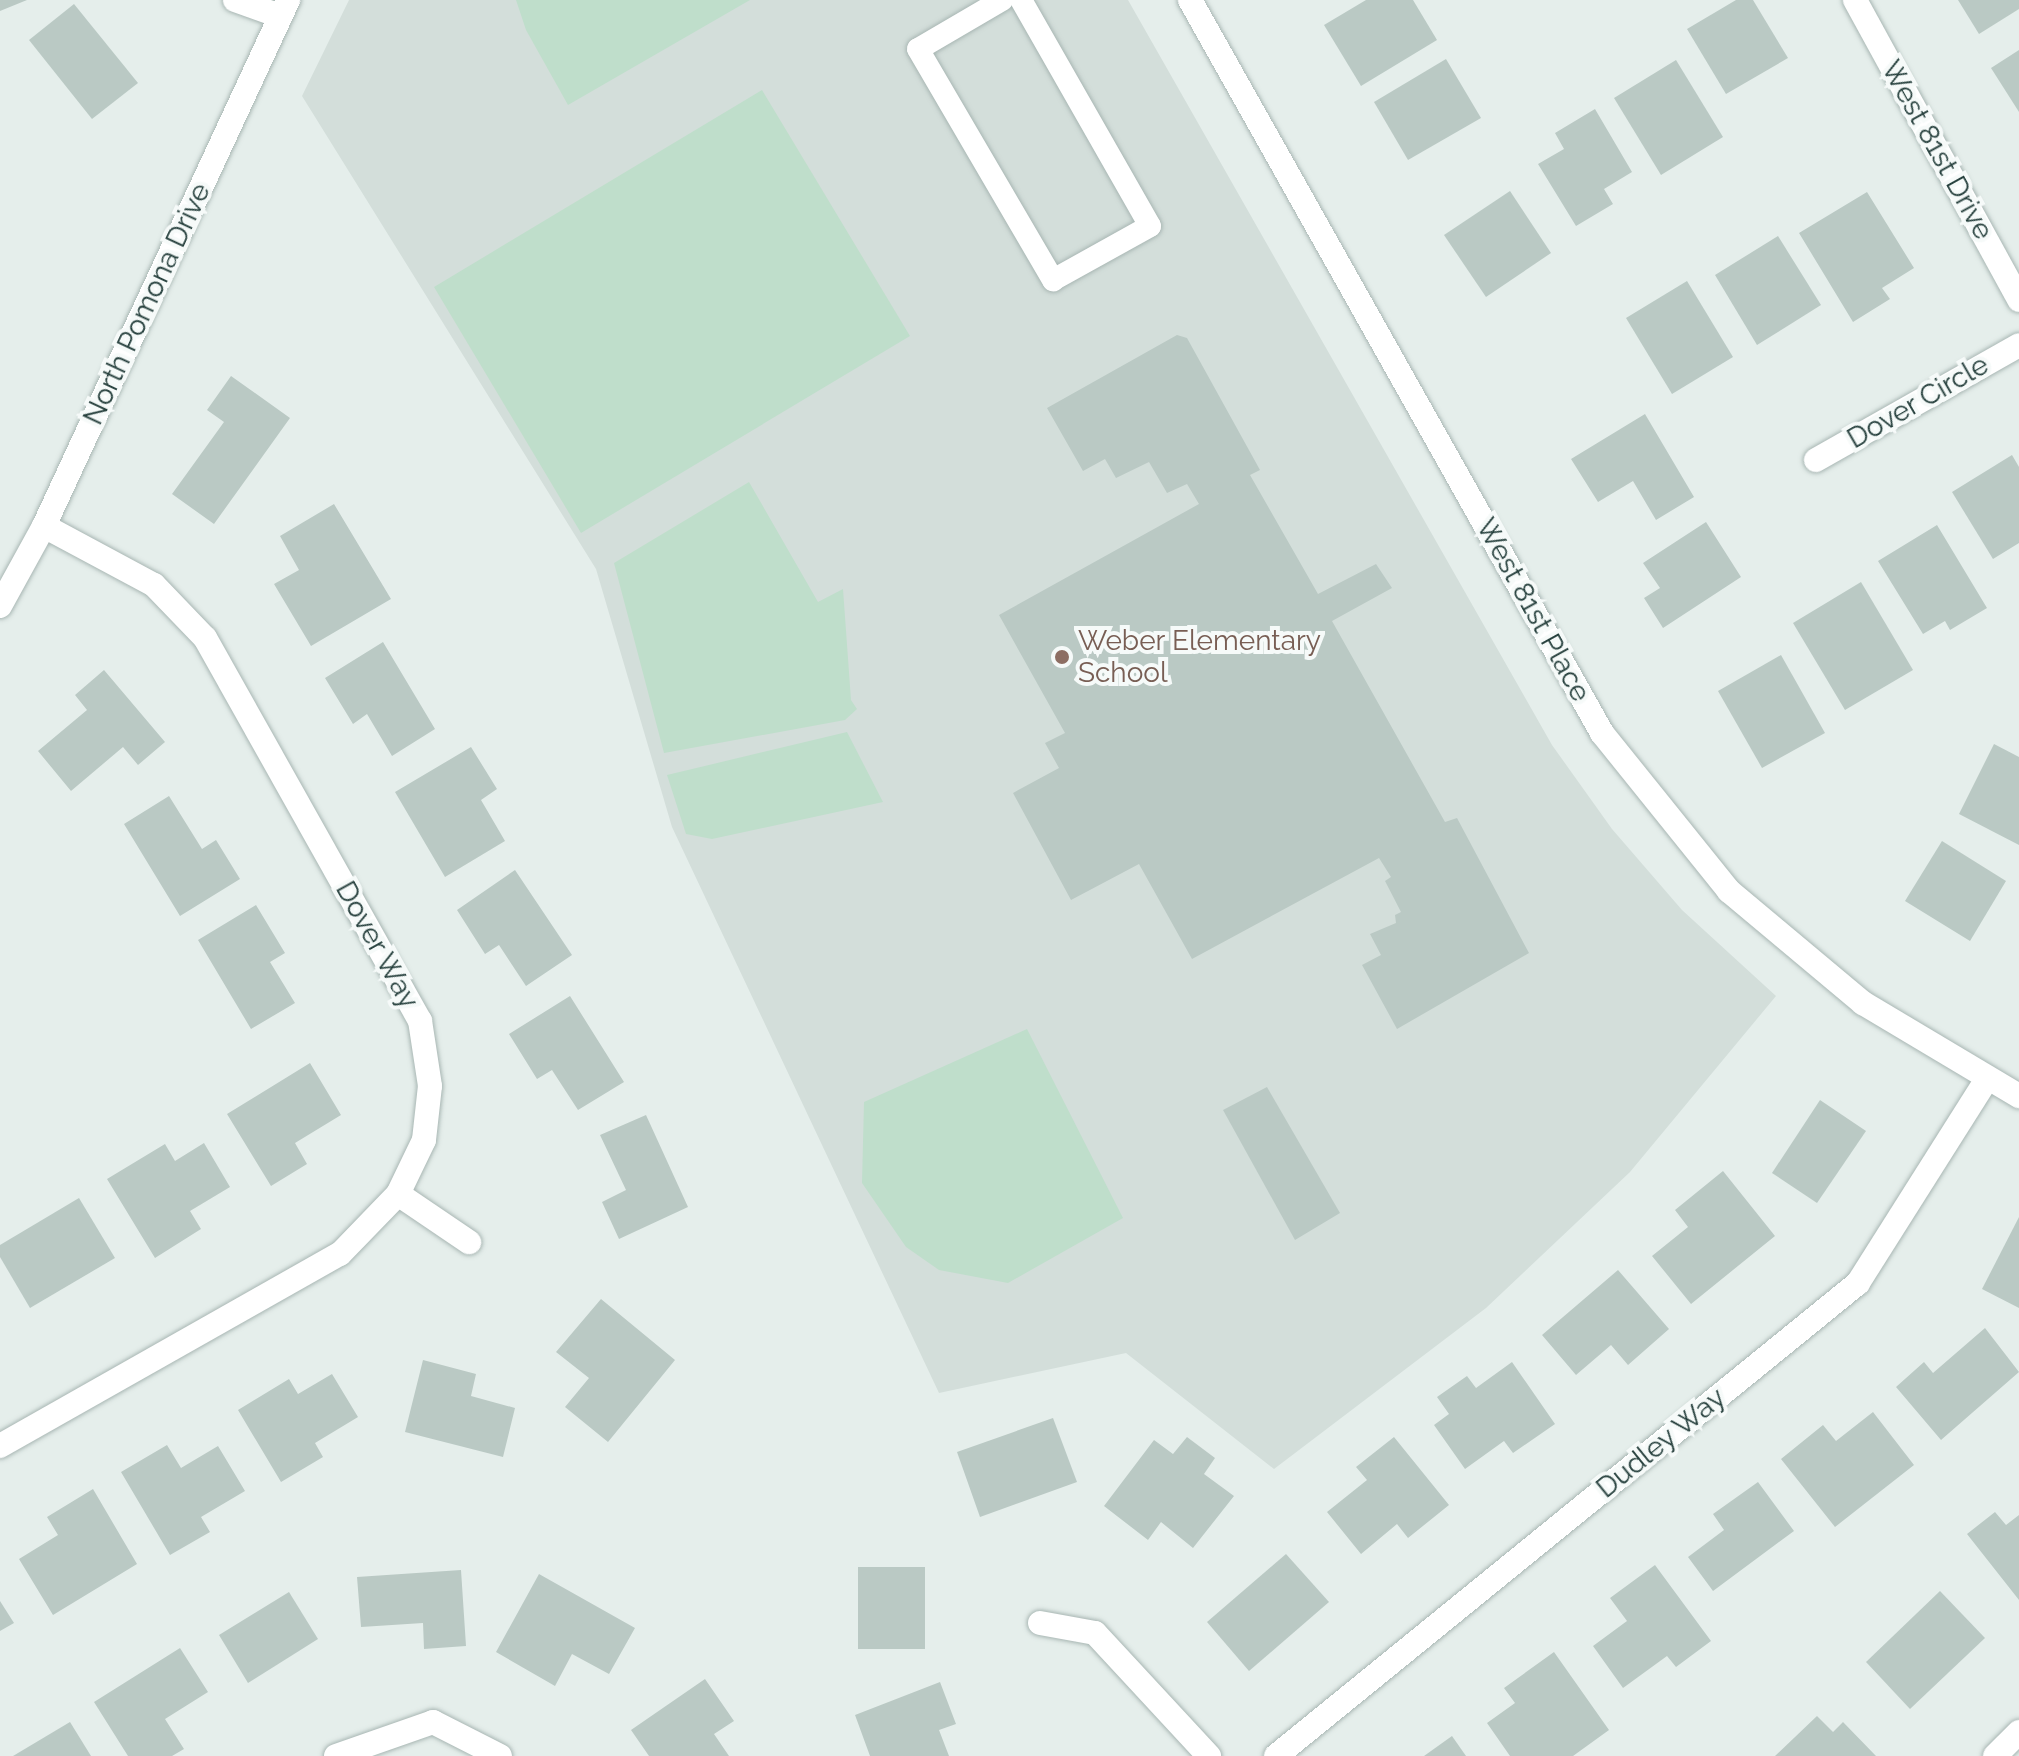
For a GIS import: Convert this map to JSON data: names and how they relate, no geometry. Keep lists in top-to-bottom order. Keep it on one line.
{"streets":{"street":["West 81st Drive","North Pomona Drive","Dover Circle","West 81st Place","Dover Way","Dudley Way"]},"crossings":[["North Pomona Drive","Dover Way"],["West 81st Place","Dudley Way"]],"places":["Weber Elementary School"]}
